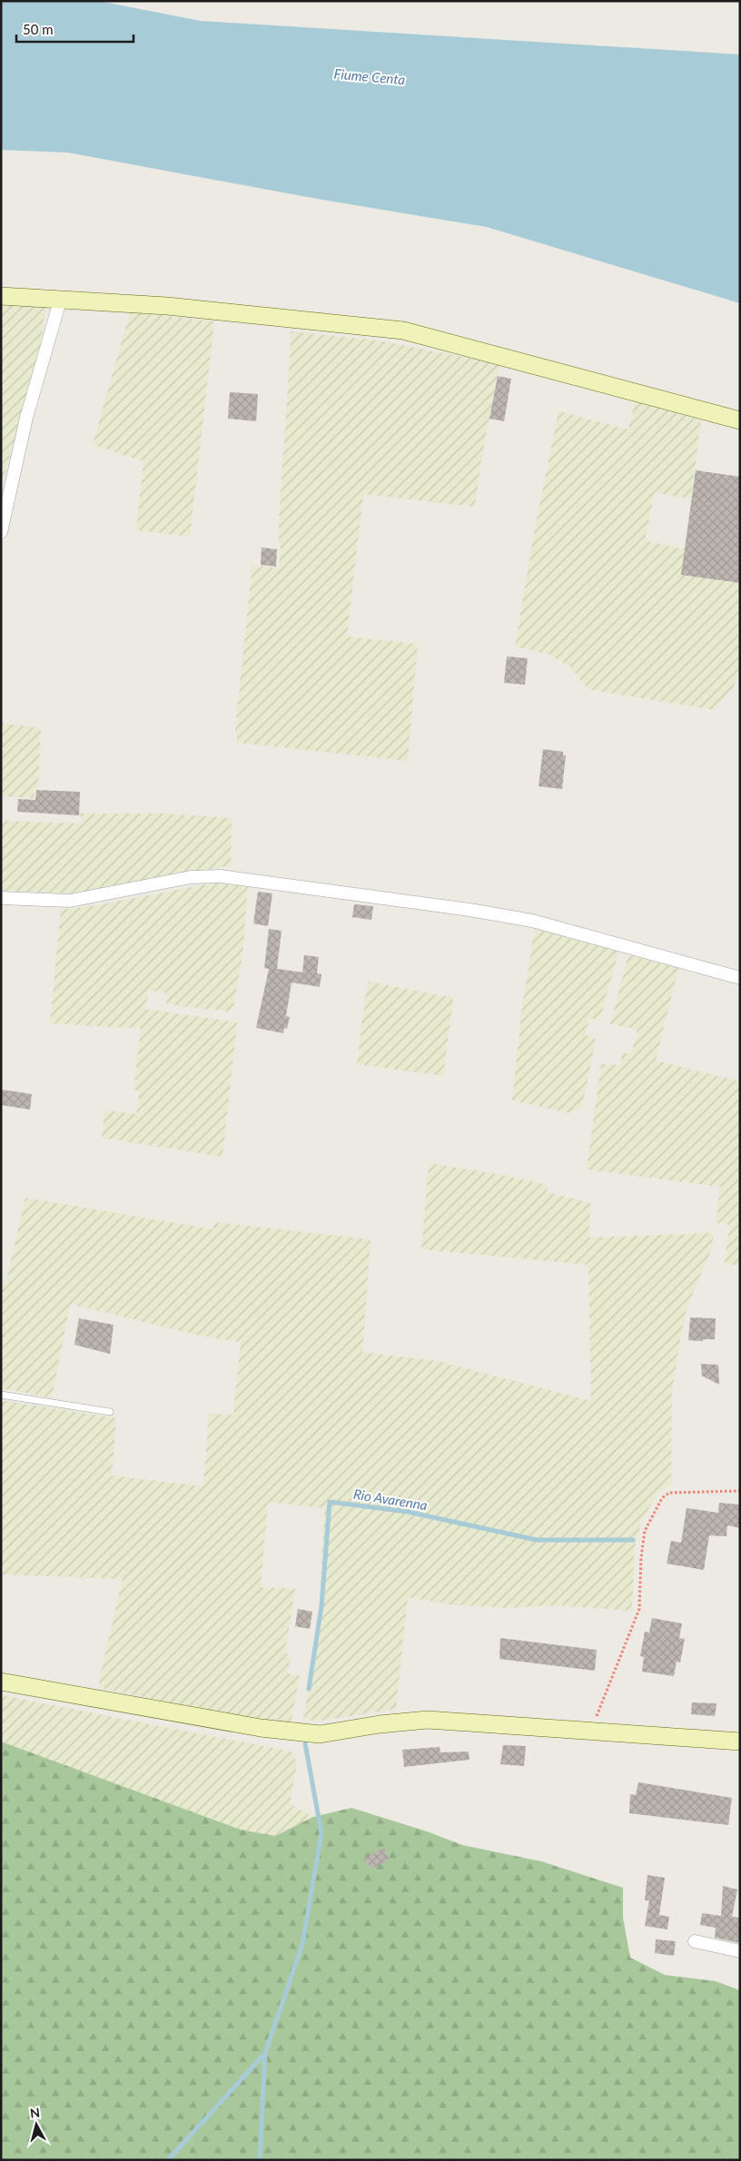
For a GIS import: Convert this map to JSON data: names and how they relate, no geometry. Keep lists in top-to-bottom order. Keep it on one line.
{"water":["Fiume Centa","Rio Avarenna"],"scale_bar":"50 m","north":"top"}
